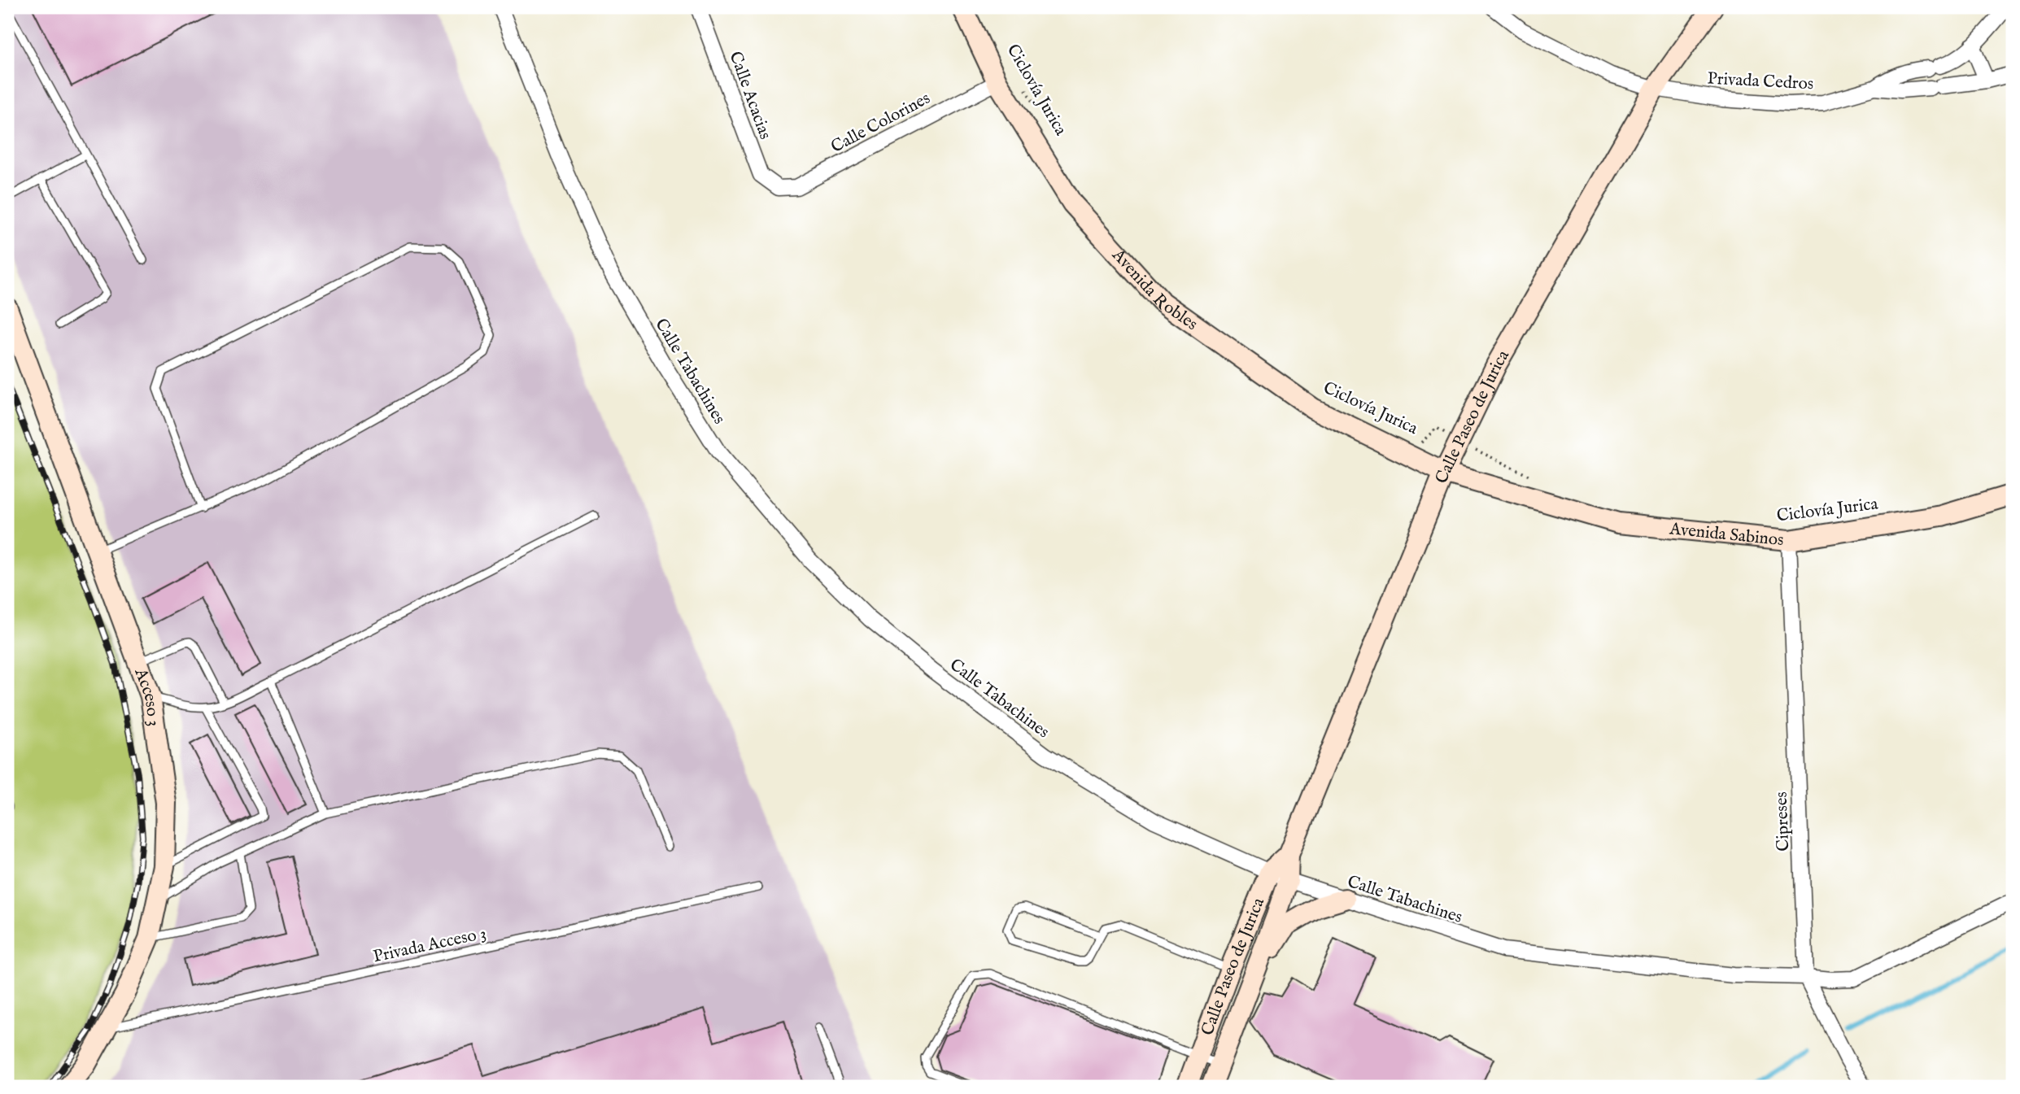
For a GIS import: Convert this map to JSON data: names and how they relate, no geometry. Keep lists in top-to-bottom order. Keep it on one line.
{"streets":{"street":["Privada Cedros","Calle Acacias","Calle Colorines","Avenida Robles","Calle Tabachines","Calle Paseo de Jurica","Avenida Sabinos","Acceso 3","Cipreses"],"lane":["Privada Acceso 3"],"path":["Ciclovía Jurica"]},"crossings":[["Privada Cedros","Calle Paseo de Jurica"],["Ciclovía Jurica","Calle Paseo de Jurica"],["Calle Acacias","Calle Colorines"],["Calle Colorines","Avenida Robles"],["Avenida Robles","Calle Paseo de Jurica"],["Avenida Robles","Avenida Sabinos"],["Calle Tabachines","Calle Paseo de Jurica"],["Calle Tabachines","Cipreses"],["Calle Paseo de Jurica","Avenida Sabinos"],["Avenida Sabinos","Cipreses"],["Acceso 3","Privada Acceso 3"]]}
